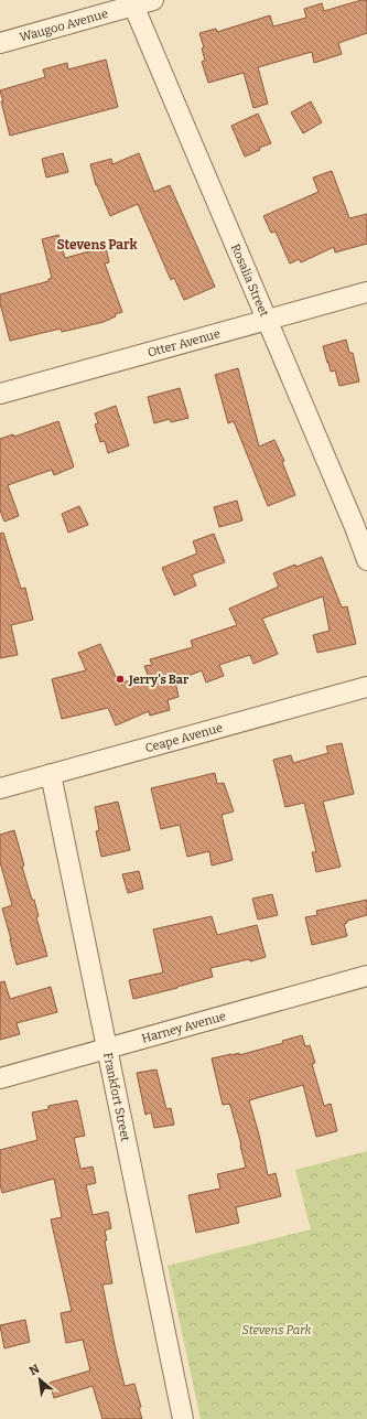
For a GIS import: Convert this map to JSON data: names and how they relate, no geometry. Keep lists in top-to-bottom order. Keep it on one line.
{"streets":{"street":["Waugoo Avenue","Rosalia Street","Otter Avenue","Ceape Avenue","Harney Avenue","Frankfort Street"]},"crossings":[["Waugoo Avenue","Rosalia Street"],["Rosalia Street","Otter Avenue"],["Ceape Avenue","Frankfort Street"],["Harney Avenue","Frankfort Street"]],"districts":["Stevens Park"],"parks":["Stevens Park"],"places":["Jerry's Bar"],"north":"top left"}
